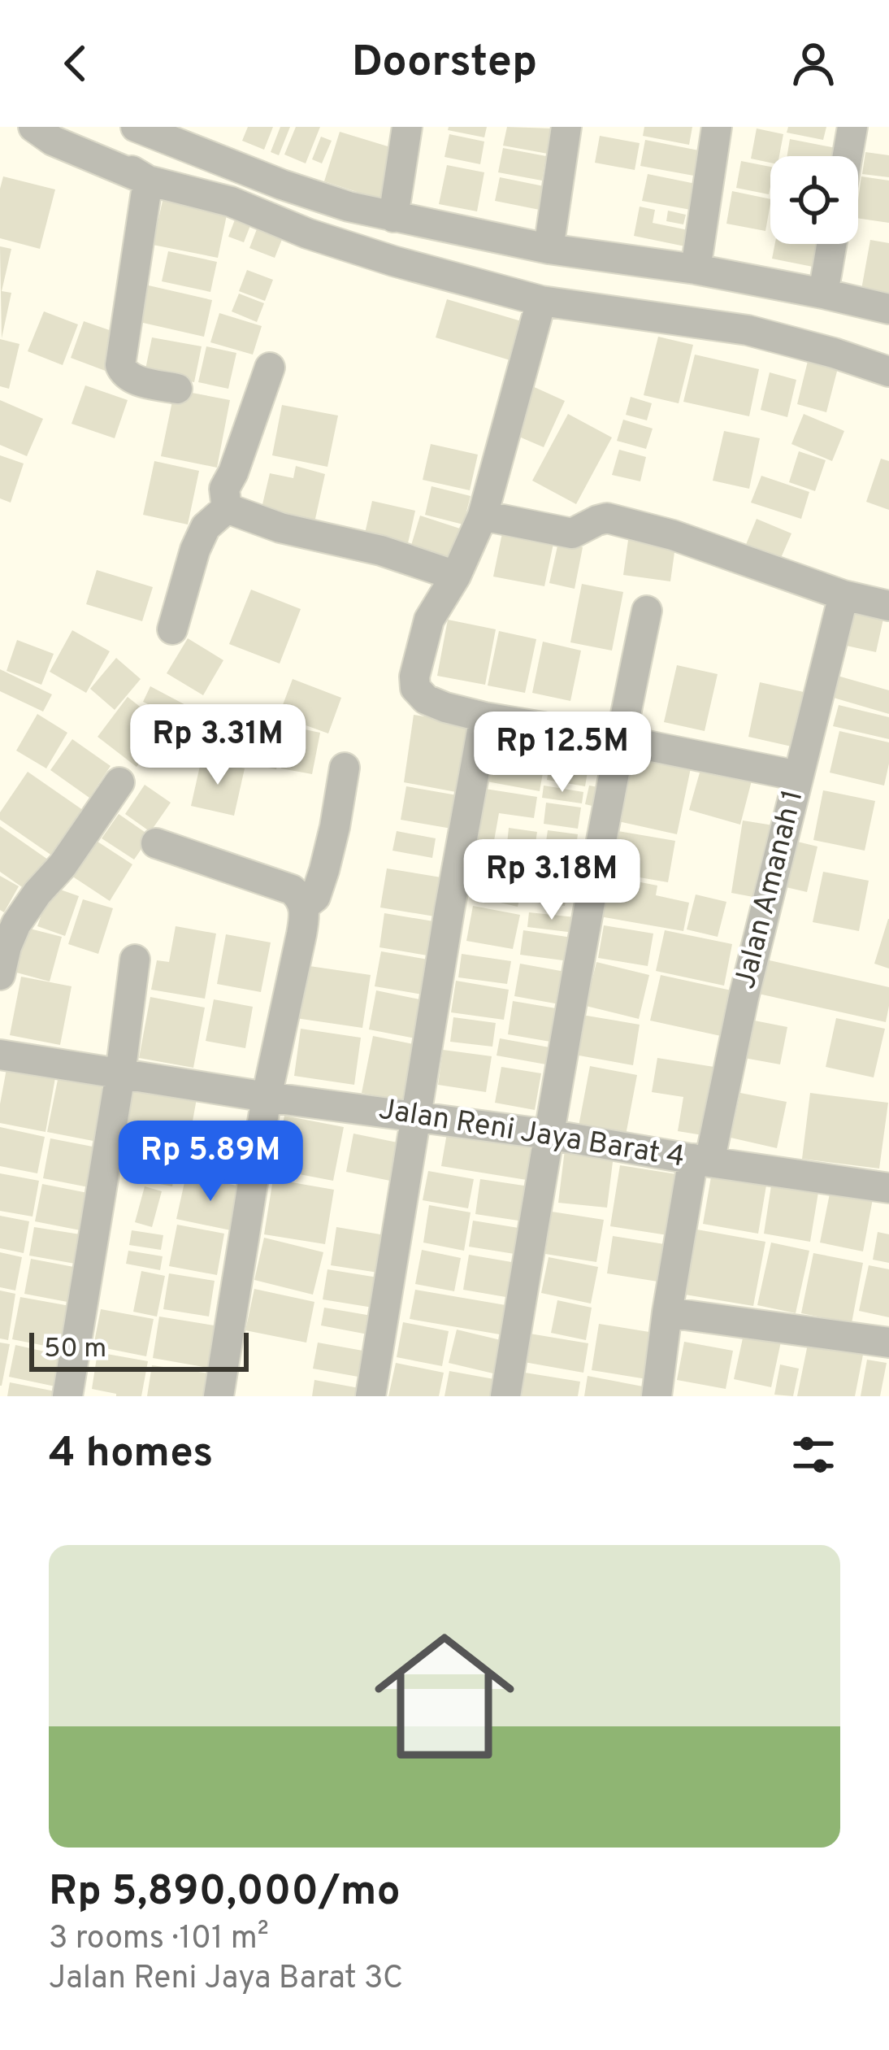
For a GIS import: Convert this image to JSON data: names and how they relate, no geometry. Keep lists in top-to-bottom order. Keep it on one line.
{"streets":{"street":["Jalan Amanah 1","Jalan Reni Jaya Barat 4"]},"crossings":[["Jalan Amanah 1","Jalan Reni Jaya Barat 4"]],"scale_bar":"50 m","page":{"header":"Doorstep","price":["Rp 3.31M","Rp 12.5M","Rp 3.18M","Rp 5.89M"],"scale":"50 m","heading":"4 homes","list":[{"name":"Rp 5,890,000/mo","note":"3 rooms · 101 m² · Jalan Reni Jaya Barat 3C"}]}}
